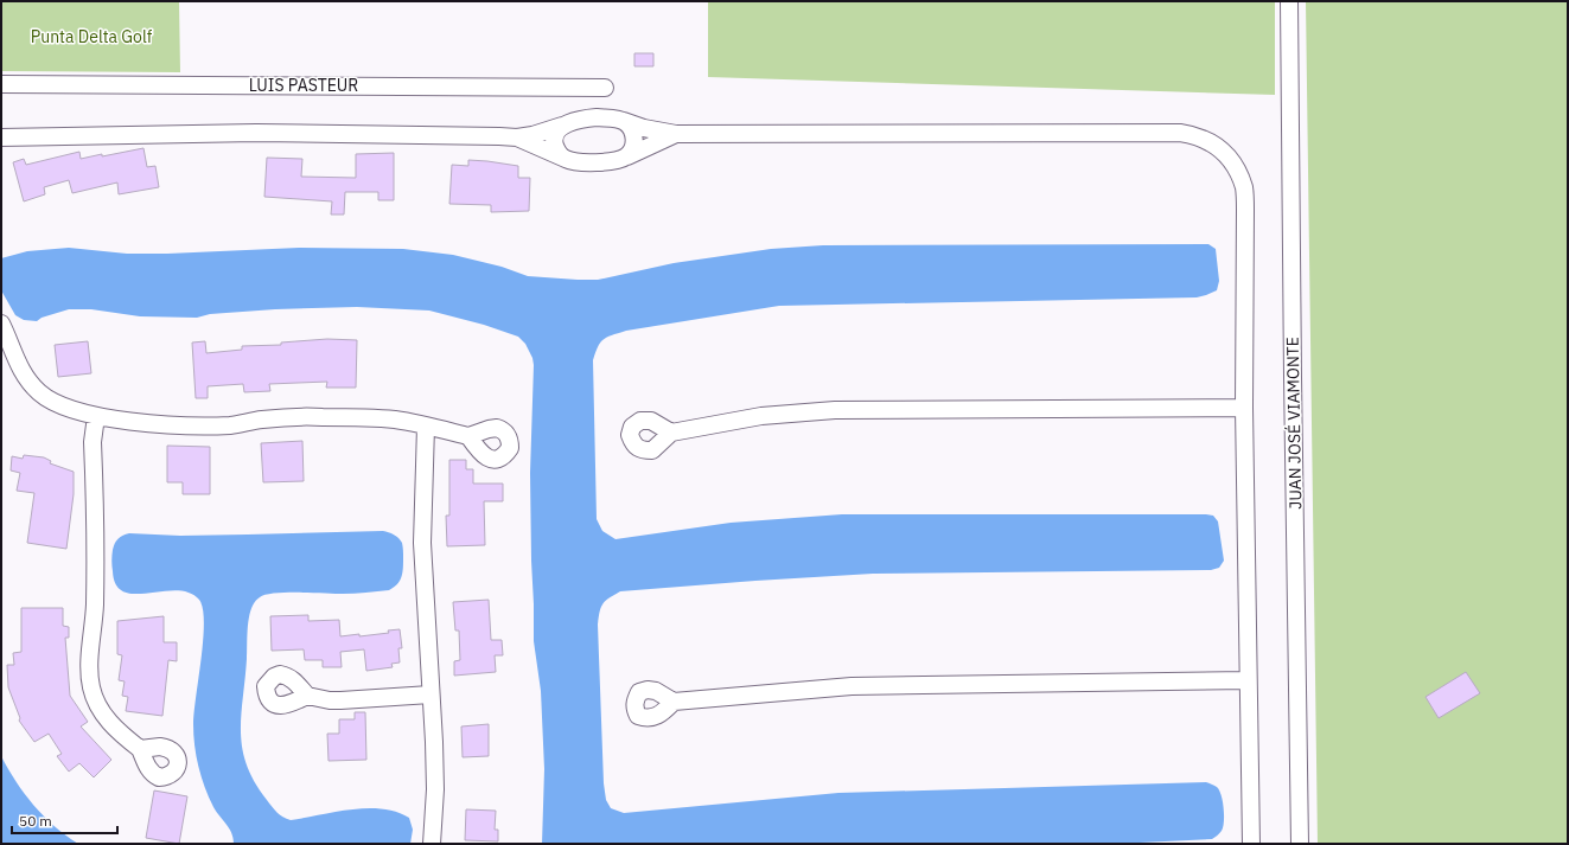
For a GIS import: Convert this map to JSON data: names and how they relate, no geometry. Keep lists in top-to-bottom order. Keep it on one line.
{"streets":{"street":["LUIS PASTEUR","JUAN JOSÉ VIAMONTE"]},"parks":["Punta Delta Golf"],"scale_bar":"50 m"}
